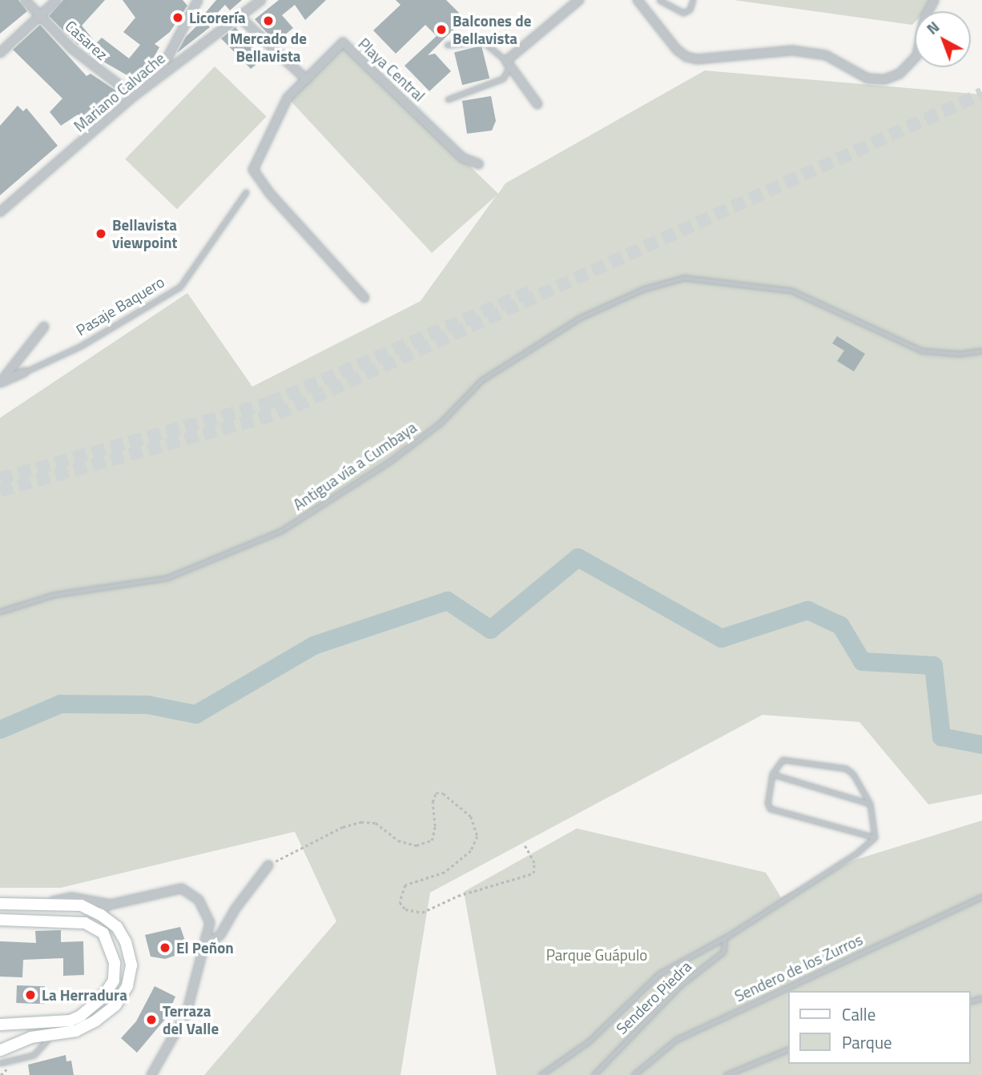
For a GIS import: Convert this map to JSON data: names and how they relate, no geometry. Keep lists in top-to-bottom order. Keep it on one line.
{"streets":{"street":["Casarez","Playa Central","Mariano Calvache","Pasaje Baquero"],"lane":["Antigua vía a Cumbaya","Sendero de los Zurros","Sendero Piedra"]},"crossings":[["Casarez","Mariano Calvache"]],"parks":["Parque Guápulo"],"places":["Licorería","Mercado de Bellavista","Balcones de Bellavista","Bellavista viewpoint","El Peñon","La Herradura","Terraza del Valle"],"legend":["Calle","Parque"],"north":"top left"}
